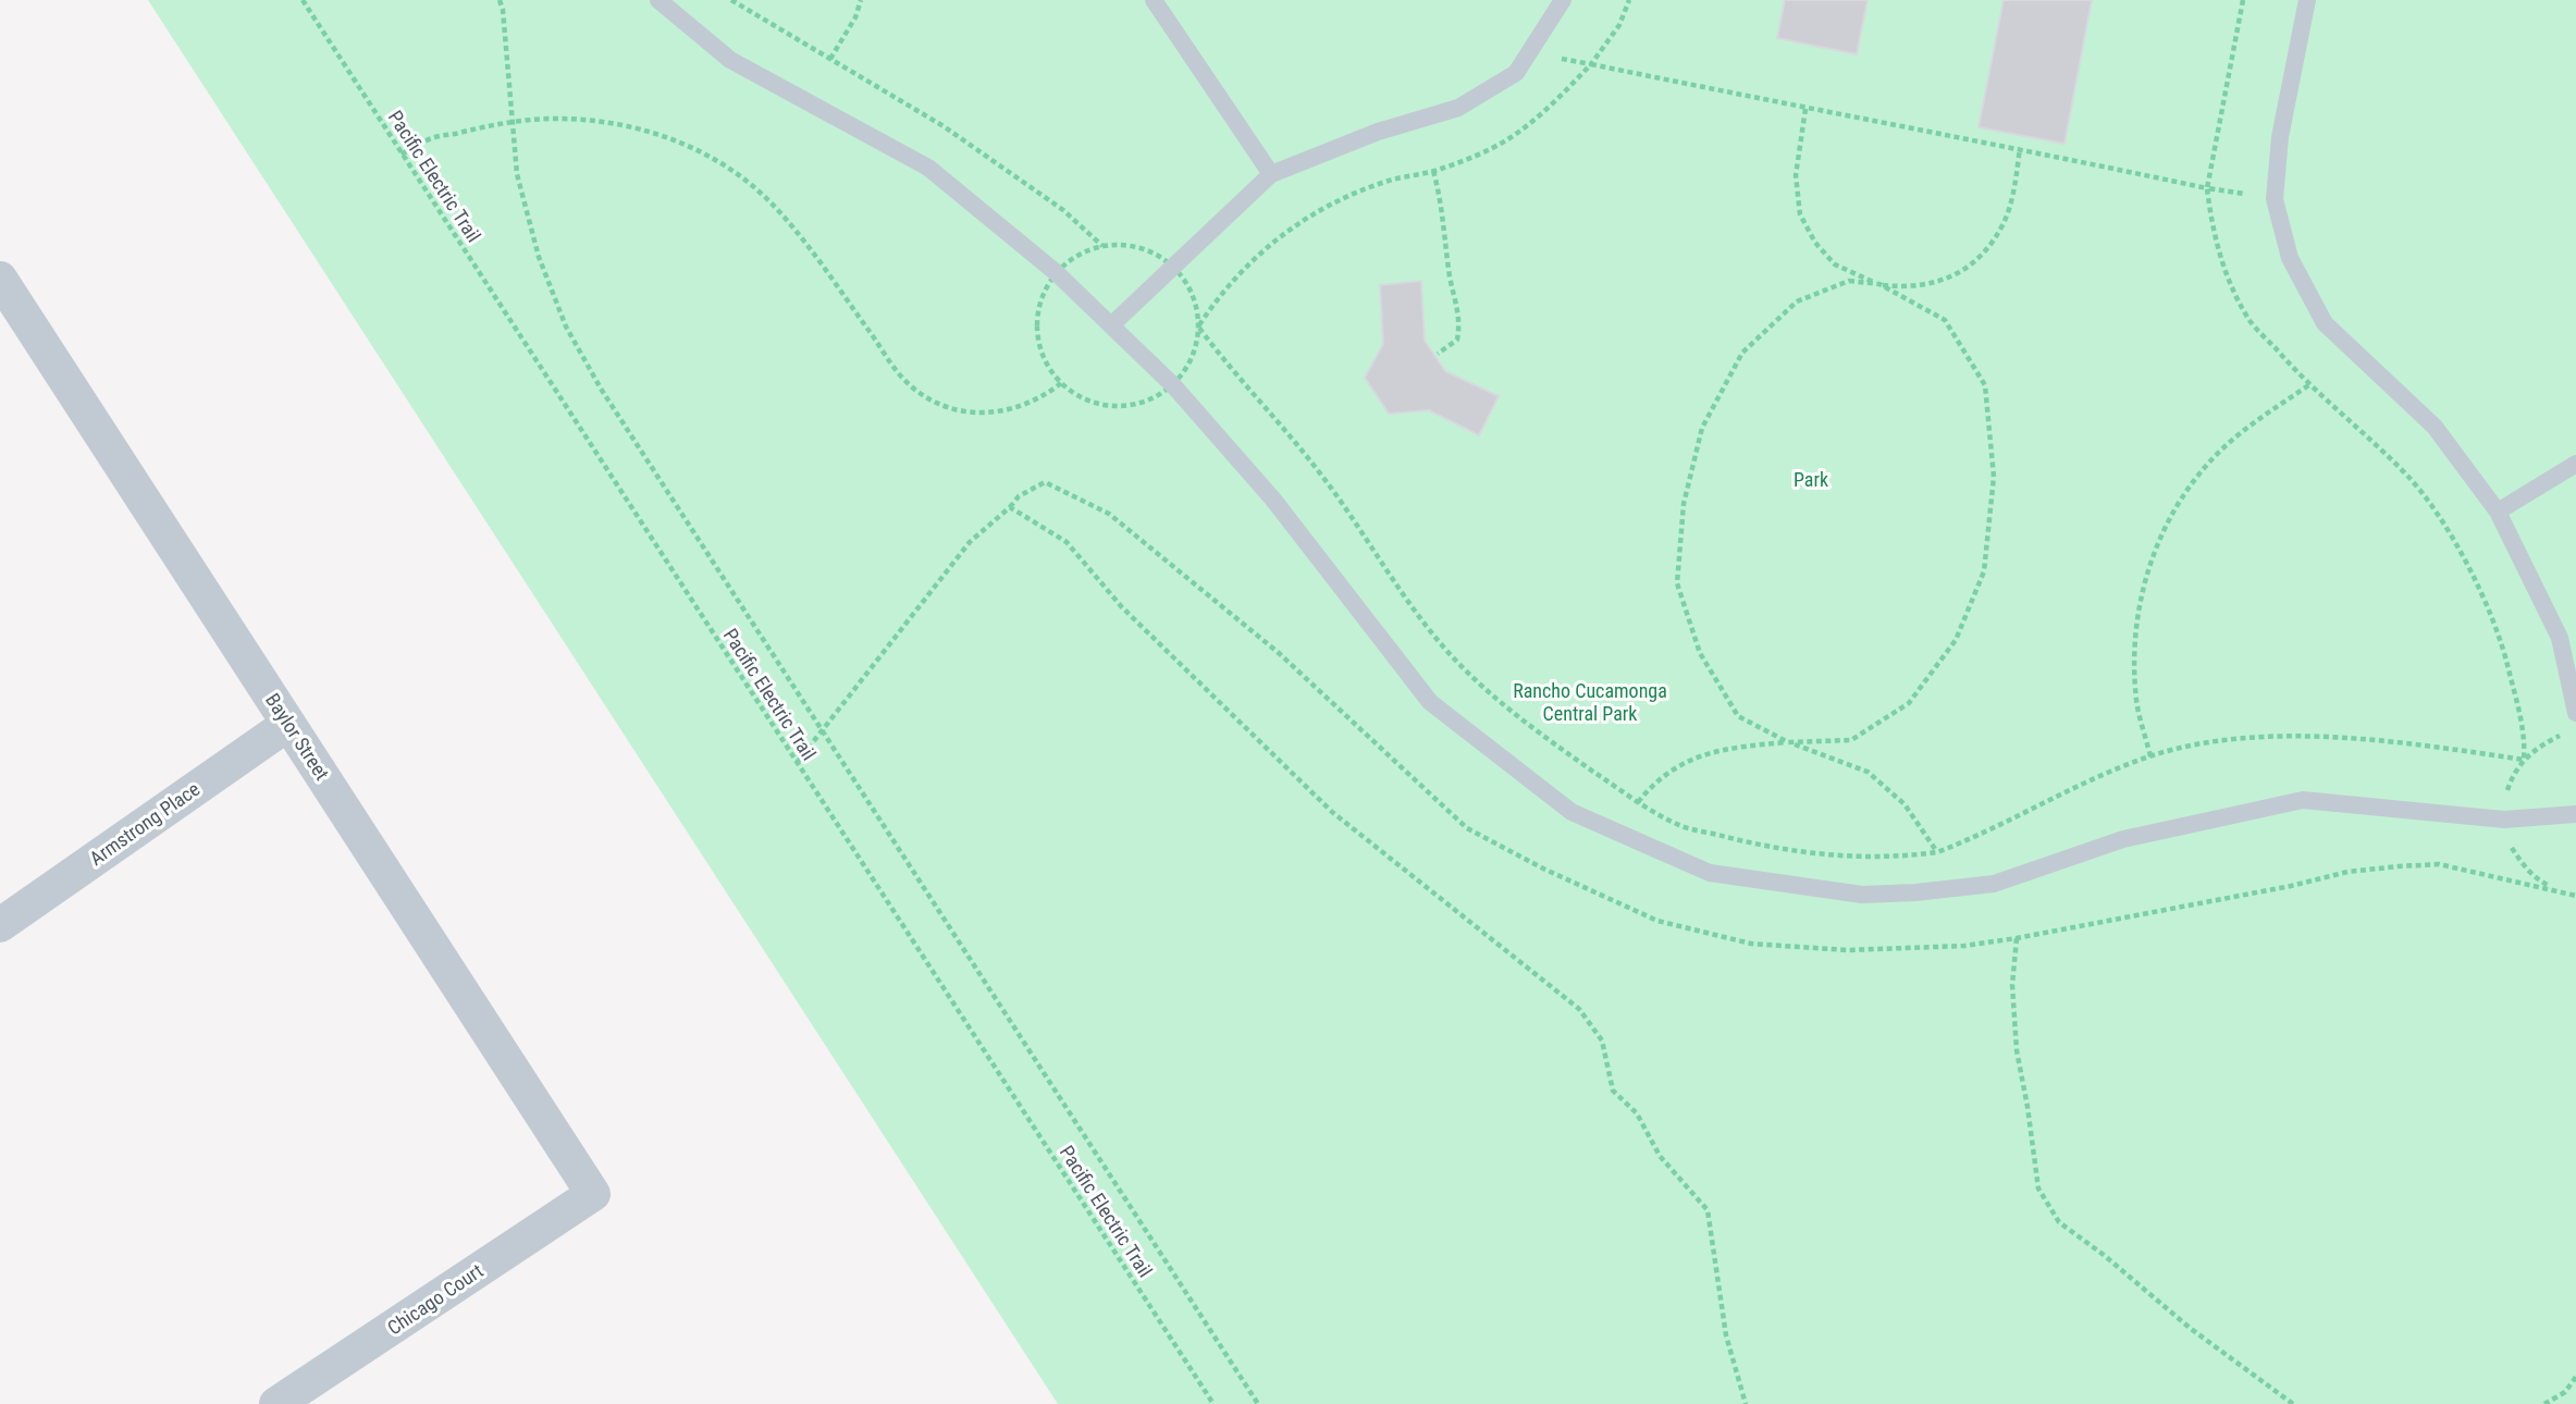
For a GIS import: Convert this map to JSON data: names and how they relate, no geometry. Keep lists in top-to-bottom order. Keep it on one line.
{"streets":{"street":["Baylor Street","Armstrong Place","Chicago Court"],"path":["Pacific Electric Trail"]},"crossings":[["Baylor Street","Armstrong Place"],["Baylor Street","Chicago Court"]],"parks":["Park","Rancho Cucamonga Central Park"]}
